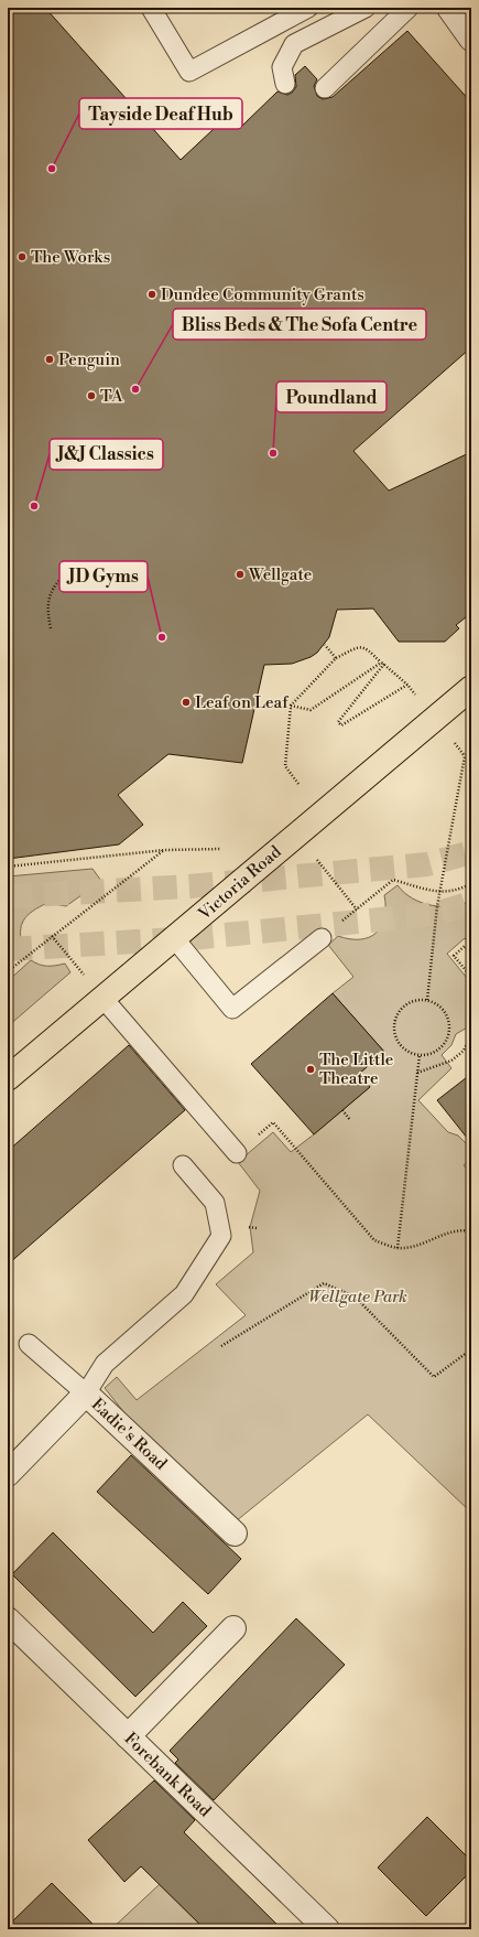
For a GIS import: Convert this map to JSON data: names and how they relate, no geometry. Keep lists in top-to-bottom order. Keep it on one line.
{"streets":{"main road":["Victoria Road"],"street":["Eadie's Road","Forebank Road"]},"parks":["Wellgate Park"],"places":["Tayside Deaf Hub","The Works","Dundee Community Grants","Penguin","Bliss Beds & The Sofa Centre","TA","Poundland","J&J Classics","Wellgate","JD Gyms","Leaf on Leaf","The Little Theatre"]}
